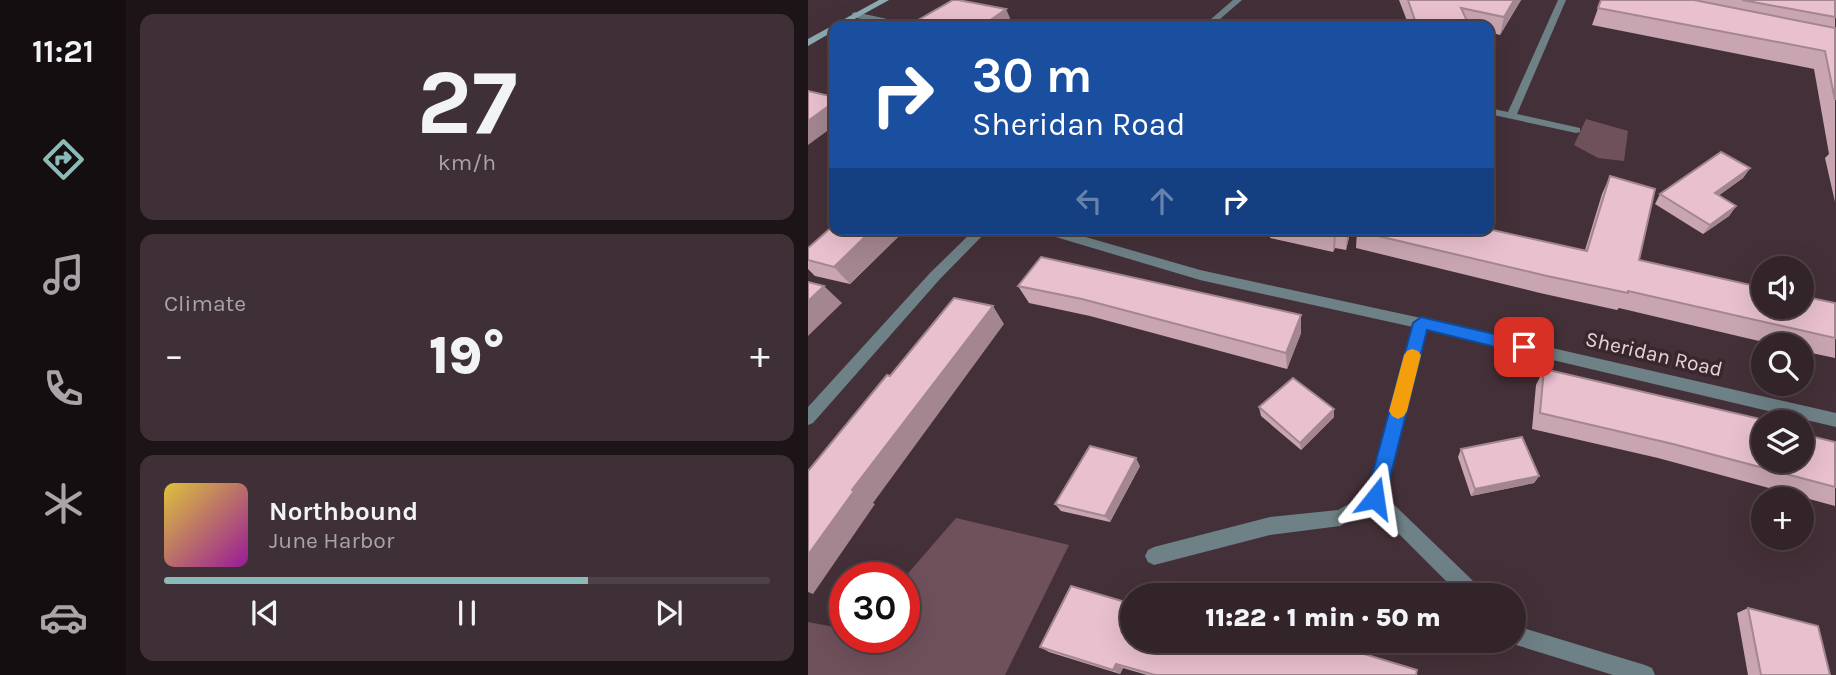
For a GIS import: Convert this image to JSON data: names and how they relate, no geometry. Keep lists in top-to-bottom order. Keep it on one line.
{"streets":{"street":["Sheridan Road"]},"page":{"tabs":"11:21","tile":[["27","km/h"],"Climate"],"turn":["30 m","Sheridan Road"],"map_buttons":"+","heat":["−","19°","+"],"song":["Northbound","June Harbor"],"limit":"30","trip":"11:22 · 1 min · 50 m"}}
